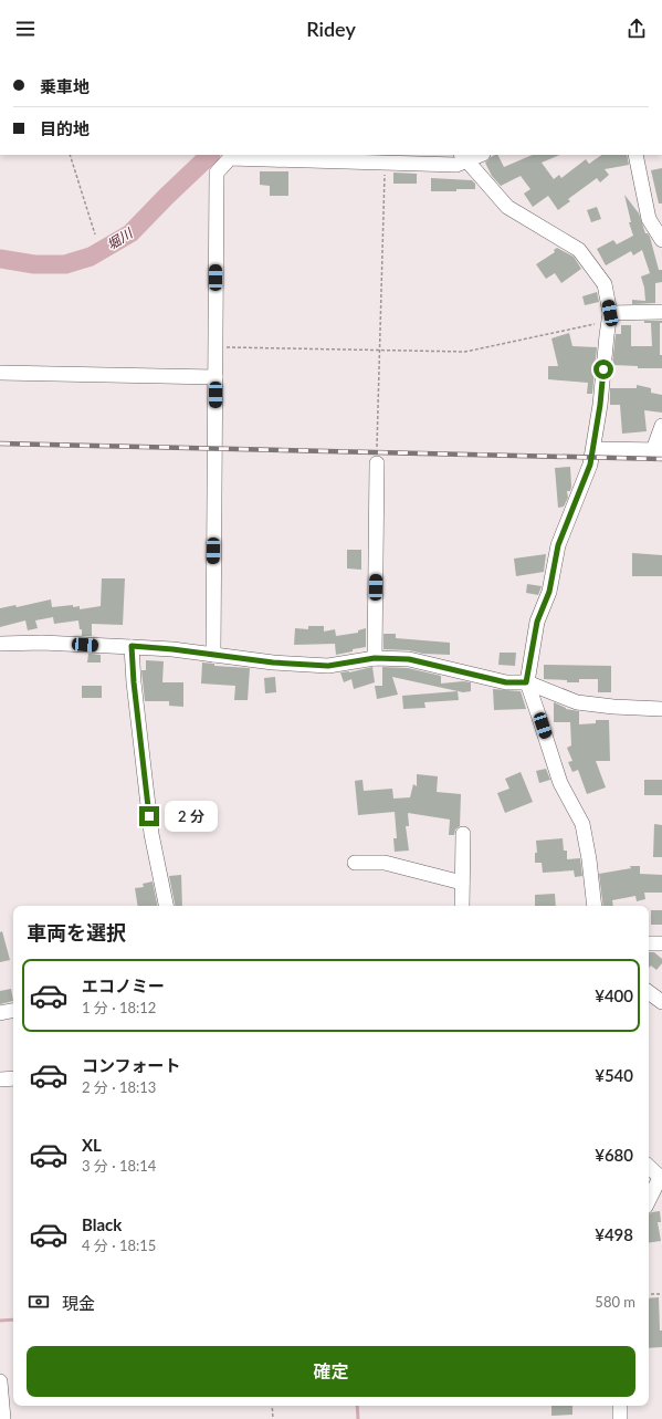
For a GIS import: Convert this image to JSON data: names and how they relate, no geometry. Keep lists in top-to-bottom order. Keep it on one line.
{"water":["堀川"],"page":{"header":"Ridey","banner":["乗車地","目的地"],"bubble":"2 分","heading":"車両を選択","list":[{"name":"エコノミー","note":"1 分 · 18:12","value":"¥400"},{"name":"コンフォート","note":"2 分 · 18:13","value":"¥540"},{"name":"XL","note":"3 分 · 18:14","value":"¥680"},{"name":"Black","note":"4 分 · 18:15","value":"¥498"}],"pay":["現金","580 m"],"buttons":"確定"}}
